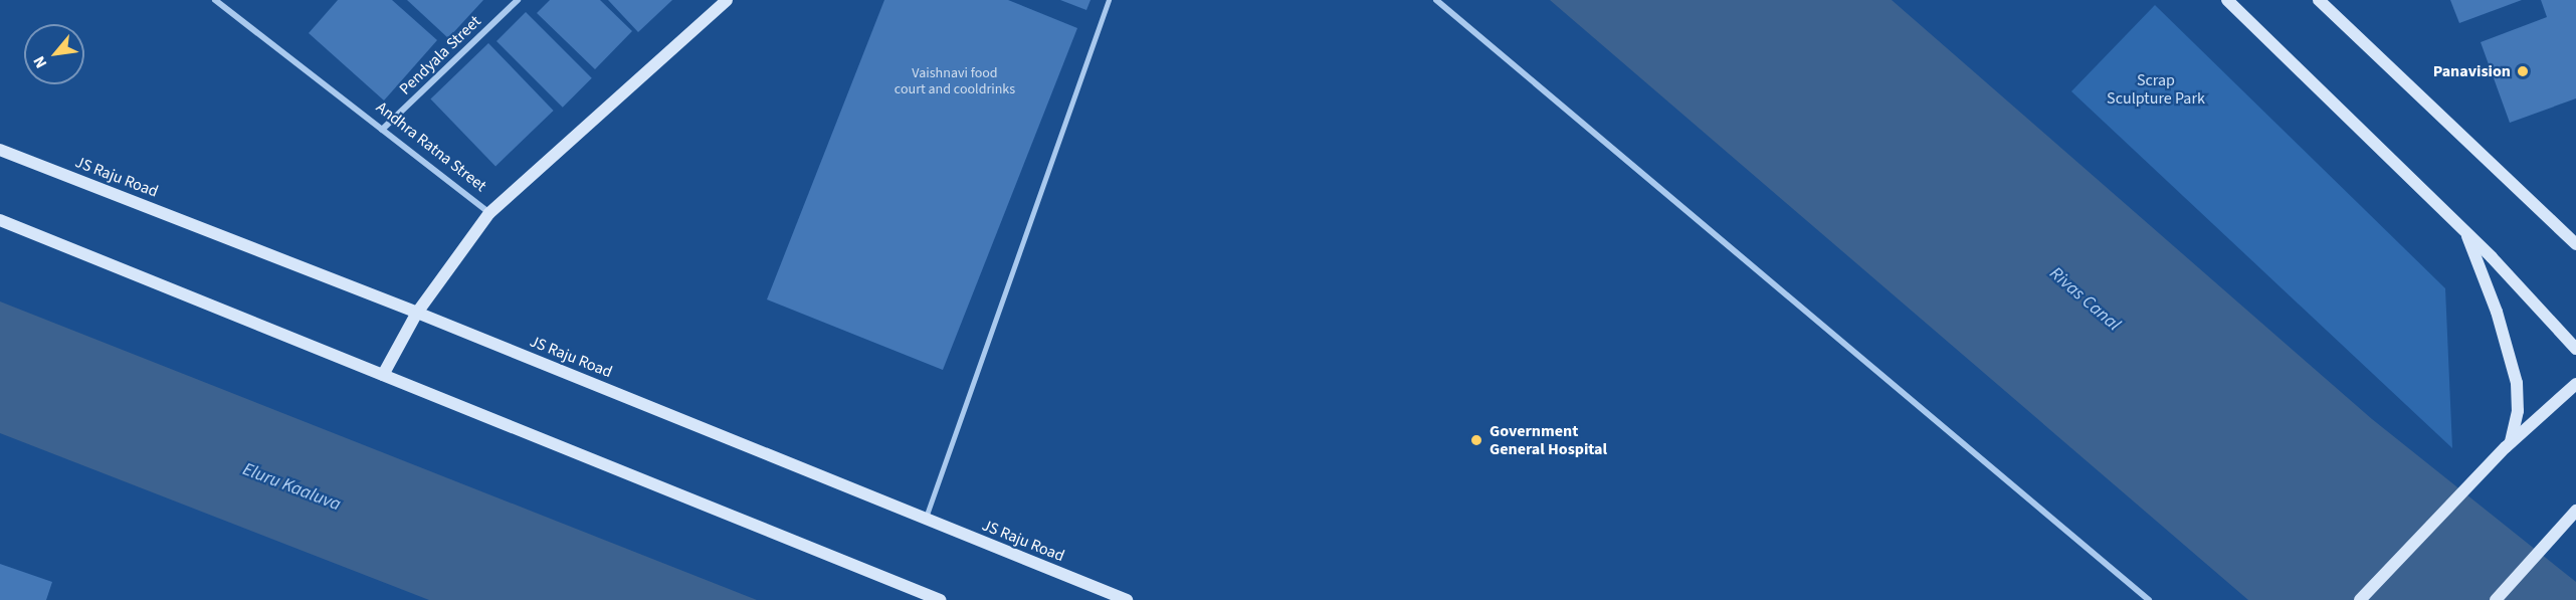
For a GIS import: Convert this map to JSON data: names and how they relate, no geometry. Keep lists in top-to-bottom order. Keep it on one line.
{"streets":{"street":["Pendyala Street","Andhra Ratna Street","JS Raju Road"]},"crossings":[["Pendyala Street","Andhra Ratna Street"]],"water":["Rivas Canal","Eluru Kaaluva"],"parks":["Scrap Sculpture Park"],"places":["Panavision","Government General Hospital"],"house_numbers":["Vaishnavi food court and cooldrinks"],"north":"bottom left"}
